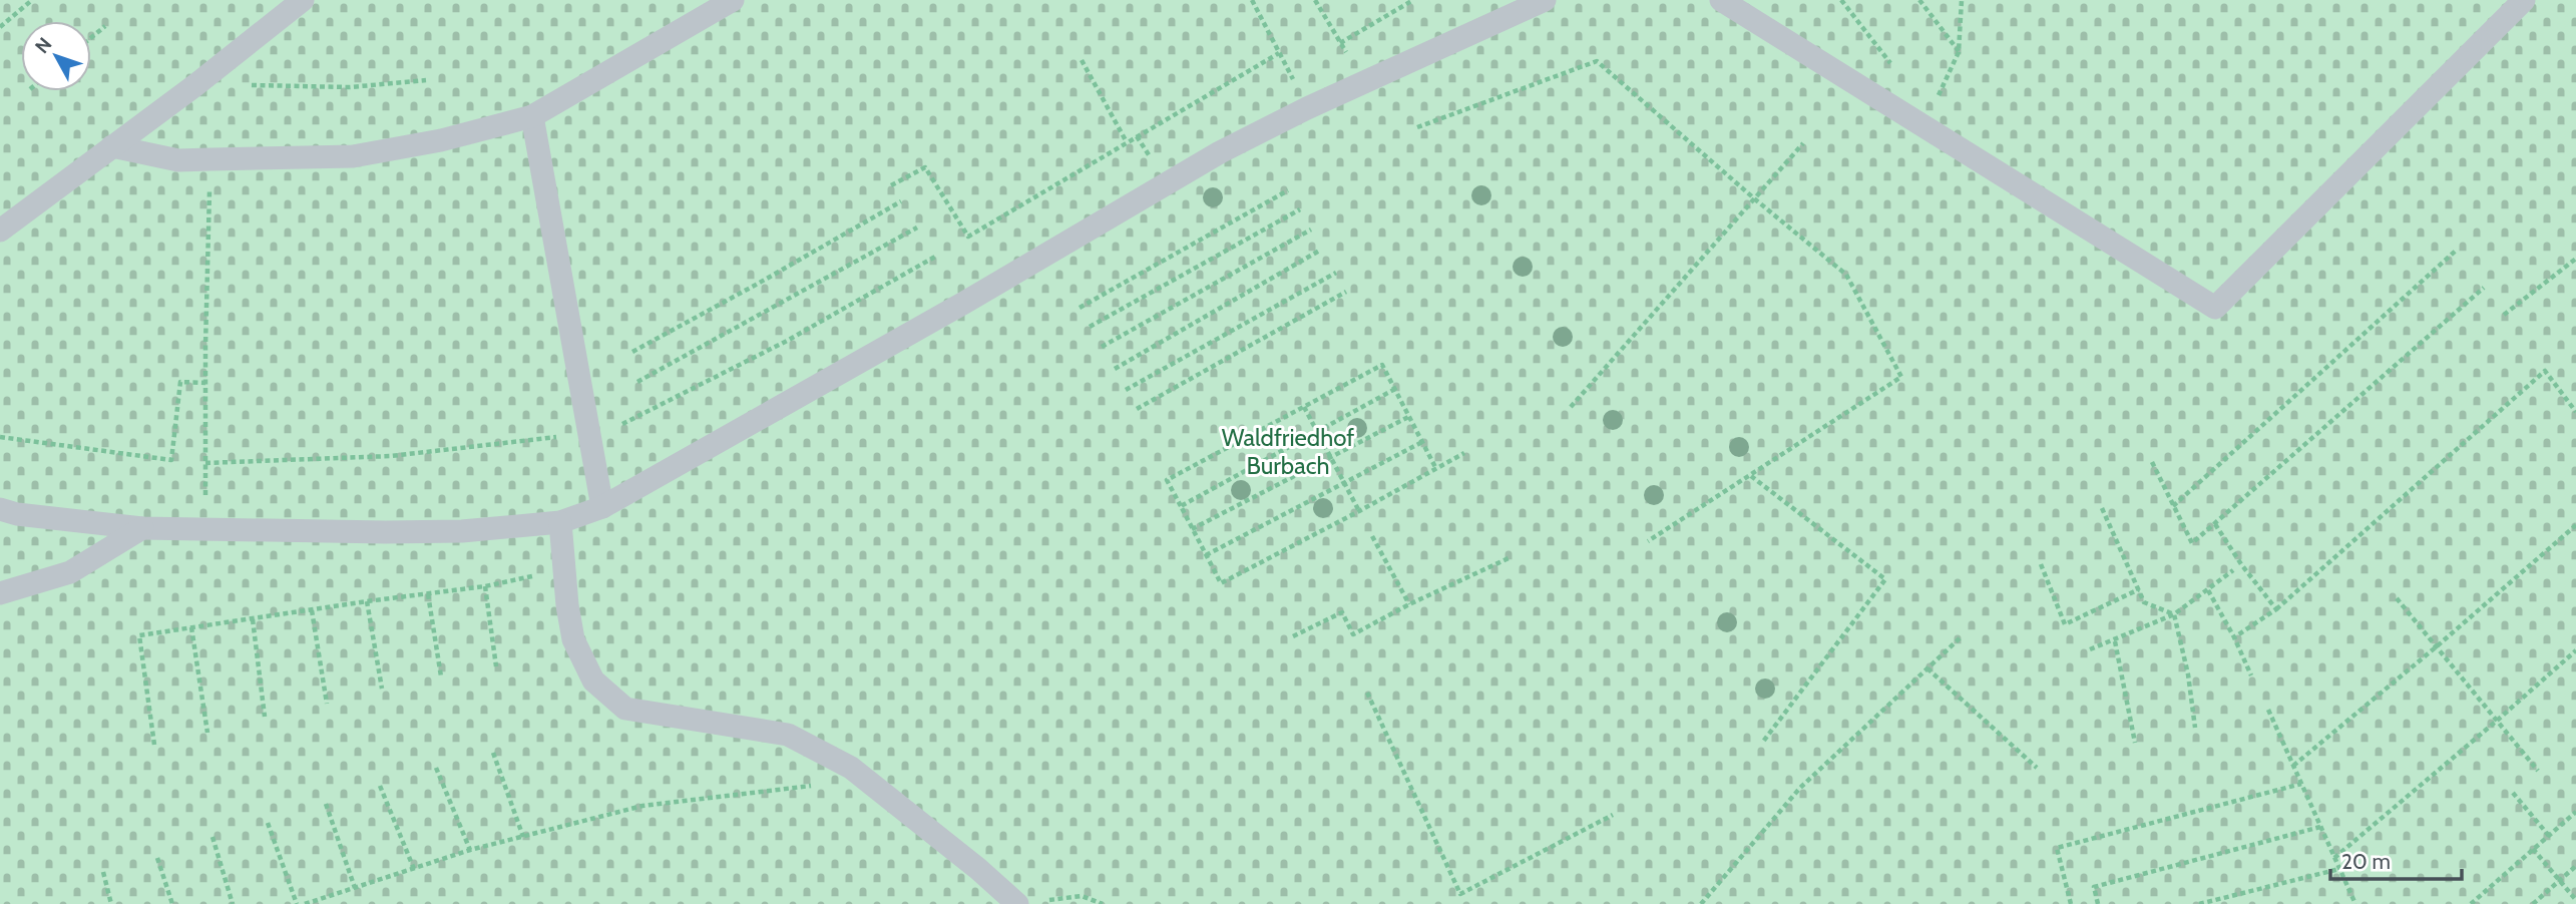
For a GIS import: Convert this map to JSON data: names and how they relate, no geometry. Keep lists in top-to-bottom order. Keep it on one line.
{"parks":["Waldfriedhof Burbach"],"scale_bar":"20 m","north":"top left"}
